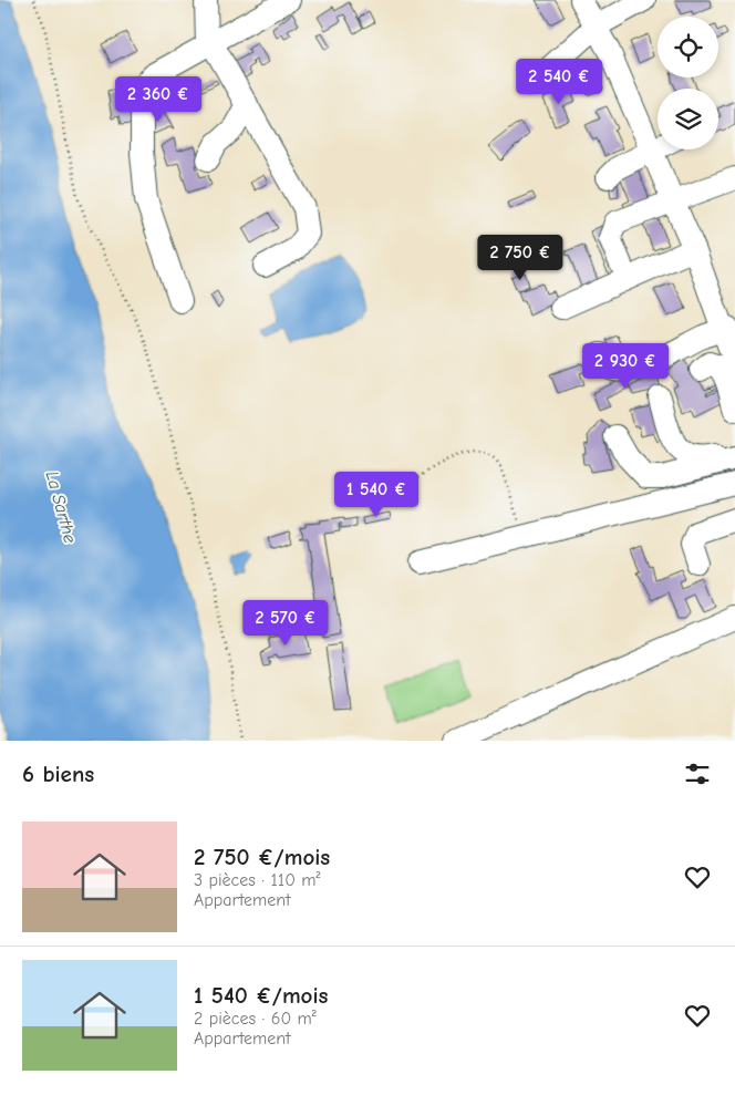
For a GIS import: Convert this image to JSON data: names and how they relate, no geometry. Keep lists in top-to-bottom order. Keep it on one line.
{"water":["La Sarthe"],"page":{"price":["2 540 €","2 360 €","2 750 €","2 930 €","1 540 €","2 570 €"],"heading":"6 biens","list":[{"name":"2 750 €/mois","note":"3 pièces · 110 m² · Appartement"},{"name":"1 540 €/mois","note":"2 pièces · 60 m² · Appartement"}]}}
